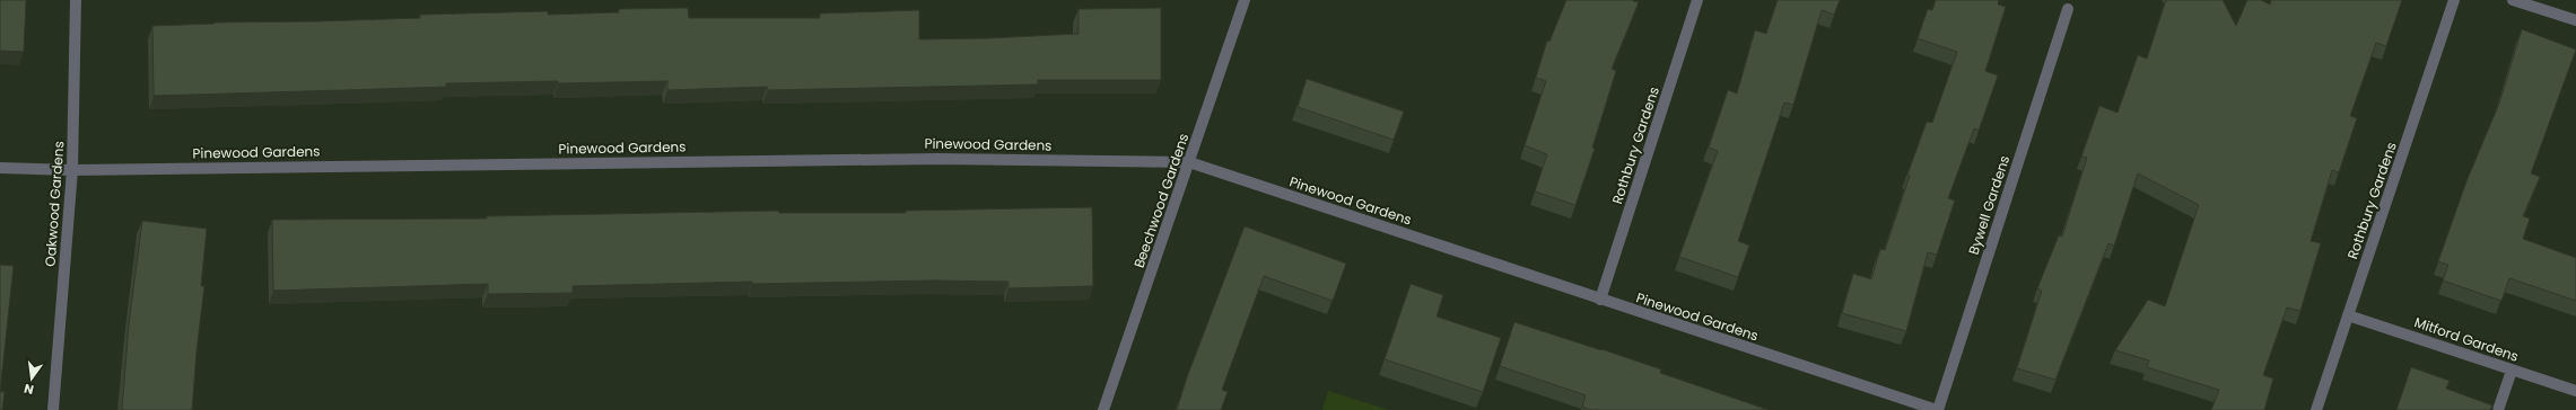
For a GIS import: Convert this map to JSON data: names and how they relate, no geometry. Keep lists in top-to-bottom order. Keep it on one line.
{"streets":{"street":["Pinewood Gardens","Rothbury Gardens","Beechwood Gardens","Oakwood Gardens","Bywell Gardens","Mitford Gardens"]},"crossings":[["Pinewood Gardens","Rothbury Gardens"],["Pinewood Gardens","Beechwood Gardens"],["Pinewood Gardens","Oakwood Gardens"],["Pinewood Gardens","Bywell Gardens"],["Rothbury Gardens","Mitford Gardens"]],"north":"bottom"}
